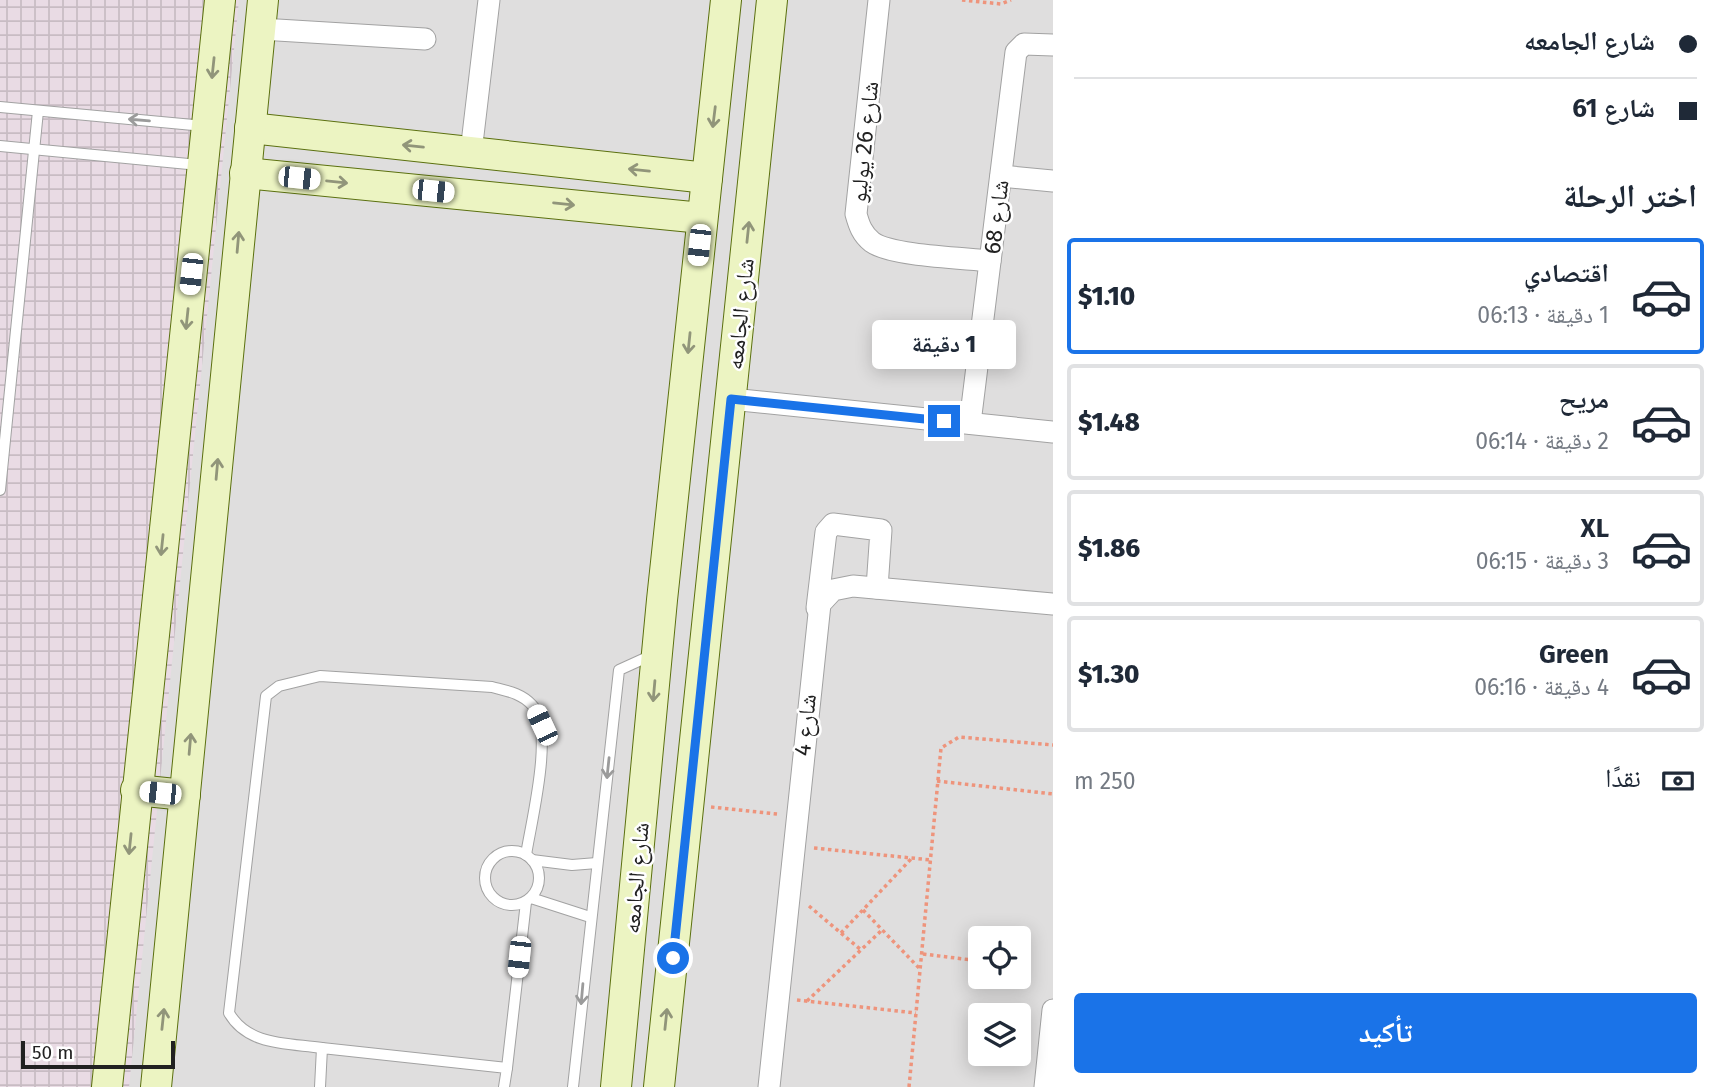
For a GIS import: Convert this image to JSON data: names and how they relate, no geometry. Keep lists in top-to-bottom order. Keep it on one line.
{"streets":{"main road":["شارع الجامعه"],"street":["شارع 26 يوليو","شارع 68","شارع 4"]},"crossings":[["شارع 26 يوليو","شارع 68"]],"scale_bar":"50 m","page":{"banner":["شارع الجامعه","شارع 61"],"heading":"اختر الرحلة","list":[{"name":"اقتصادي","note":"1 دقيقة · 06:13","value":"$1.10"},{"name":"مريح","note":"2 دقيقة · 06:14","value":"$1.48"},{"name":"XL","note":"3 دقيقة · 06:15","value":"$1.86"},{"name":"Green","note":"4 دقيقة · 06:16","value":"$1.30"}],"bubble":"1 دقيقة","pay":["نقدًا","250 m"],"buttons":"تأكيد","scale":"50 m"}}
